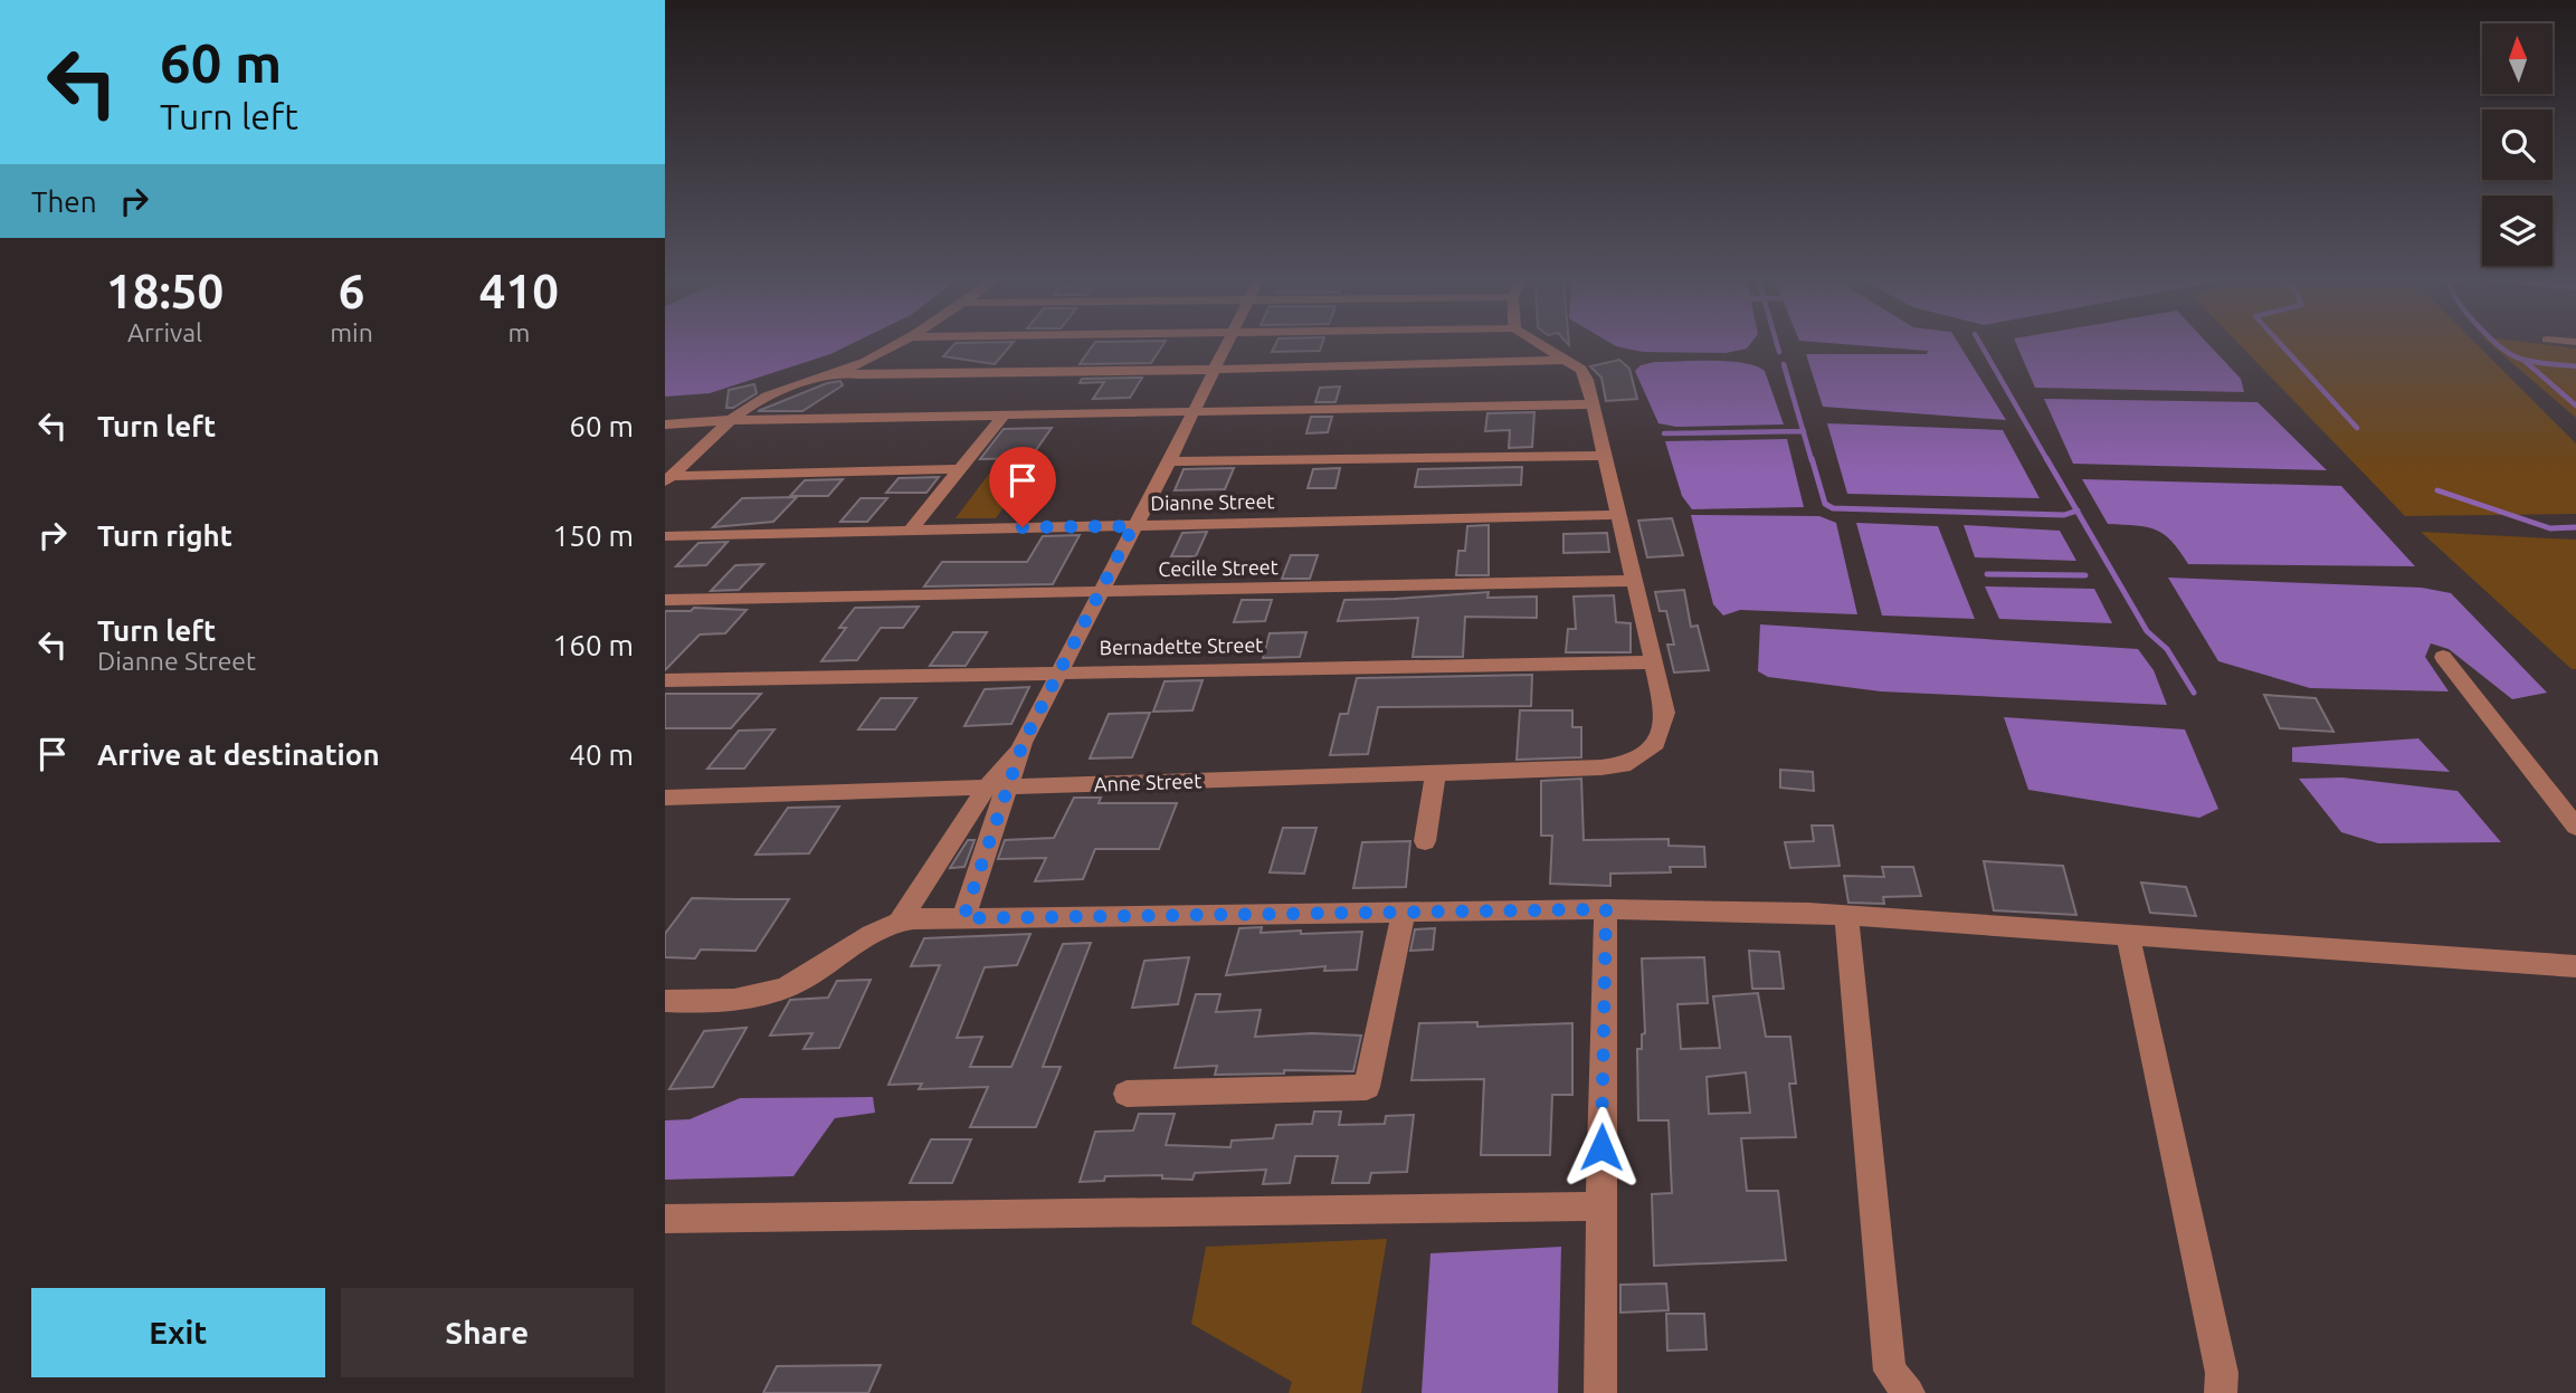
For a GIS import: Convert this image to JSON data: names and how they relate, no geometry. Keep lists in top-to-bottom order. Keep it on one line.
{"streets":{"street":["Dianne Street","Cecille Street","Bernadette Street","Anne Street"]},"crossings":[["Bernadette Street","Anne Street"]],"north":"top","page":{"turn":["60 m","Turn left"],"then":"Then","eta":["18:50","Arrival","6","min","410","m"],"list":[{"name":"Turn left","value":"60 m"},{"name":"Turn right","value":"150 m"},{"name":"Turn left","note":"Dianne Street","value":"160 m"},{"name":"Arrive at destination","value":"40 m"}],"buttons":["Exit","Share"]}}
